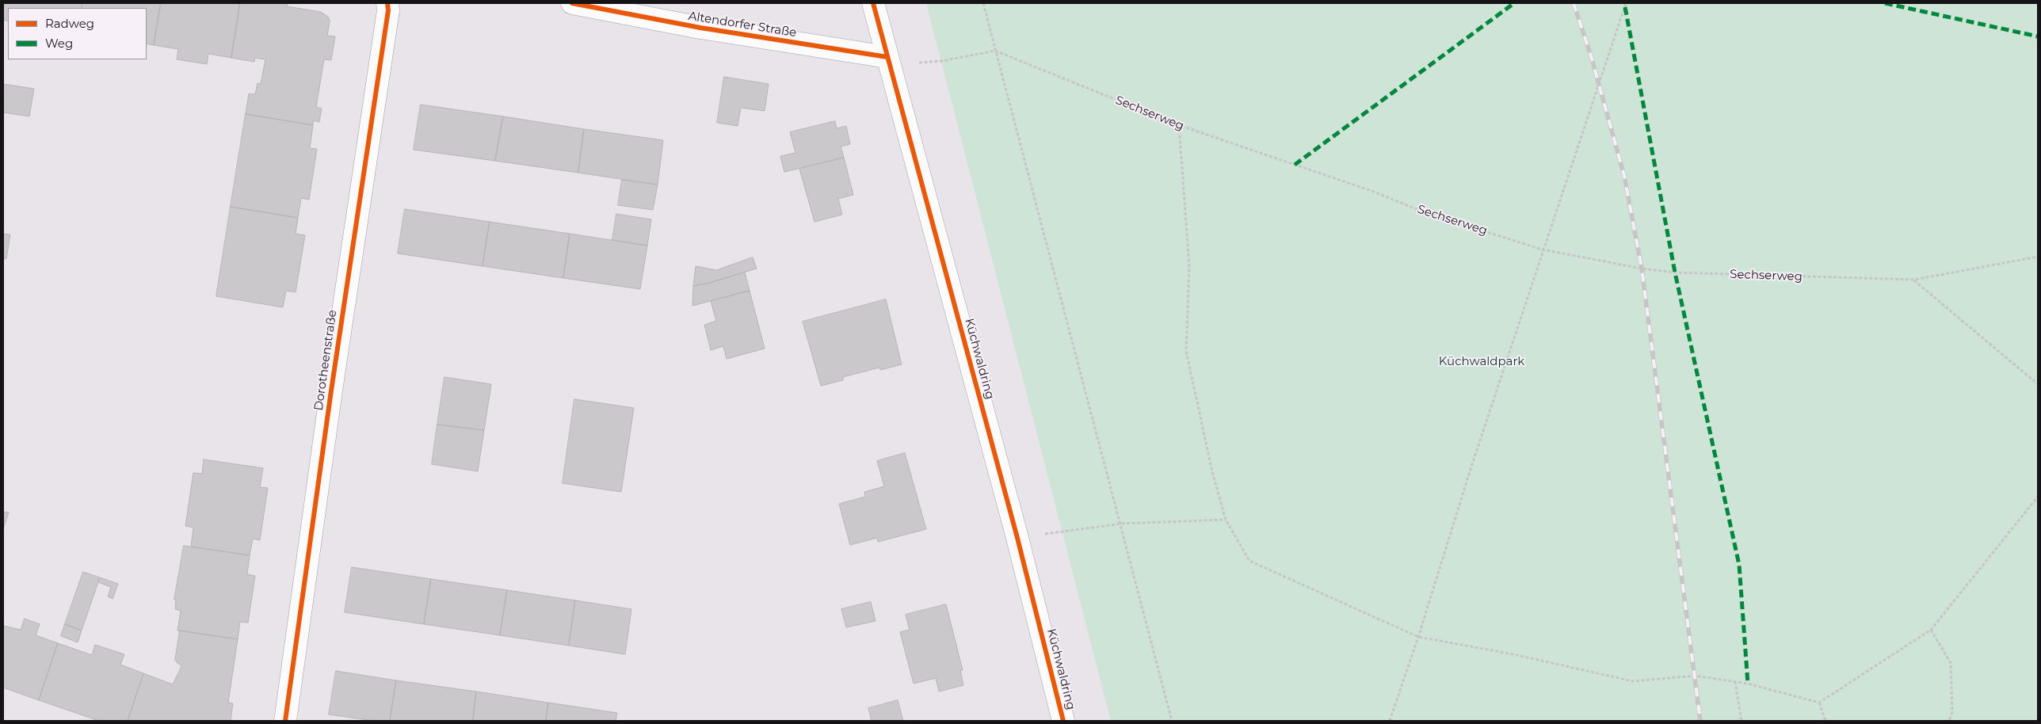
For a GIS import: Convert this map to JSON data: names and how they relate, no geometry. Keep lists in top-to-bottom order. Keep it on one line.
{"streets":{"street":["Altendorfer Straße","Küchwaldring","Dorotheenstraße"],"path":["Sechserweg"]},"crossings":[["Altendorfer Straße","Küchwaldring"]],"parks":["Küchwaldpark"],"legend":["Radweg","Weg"]}
